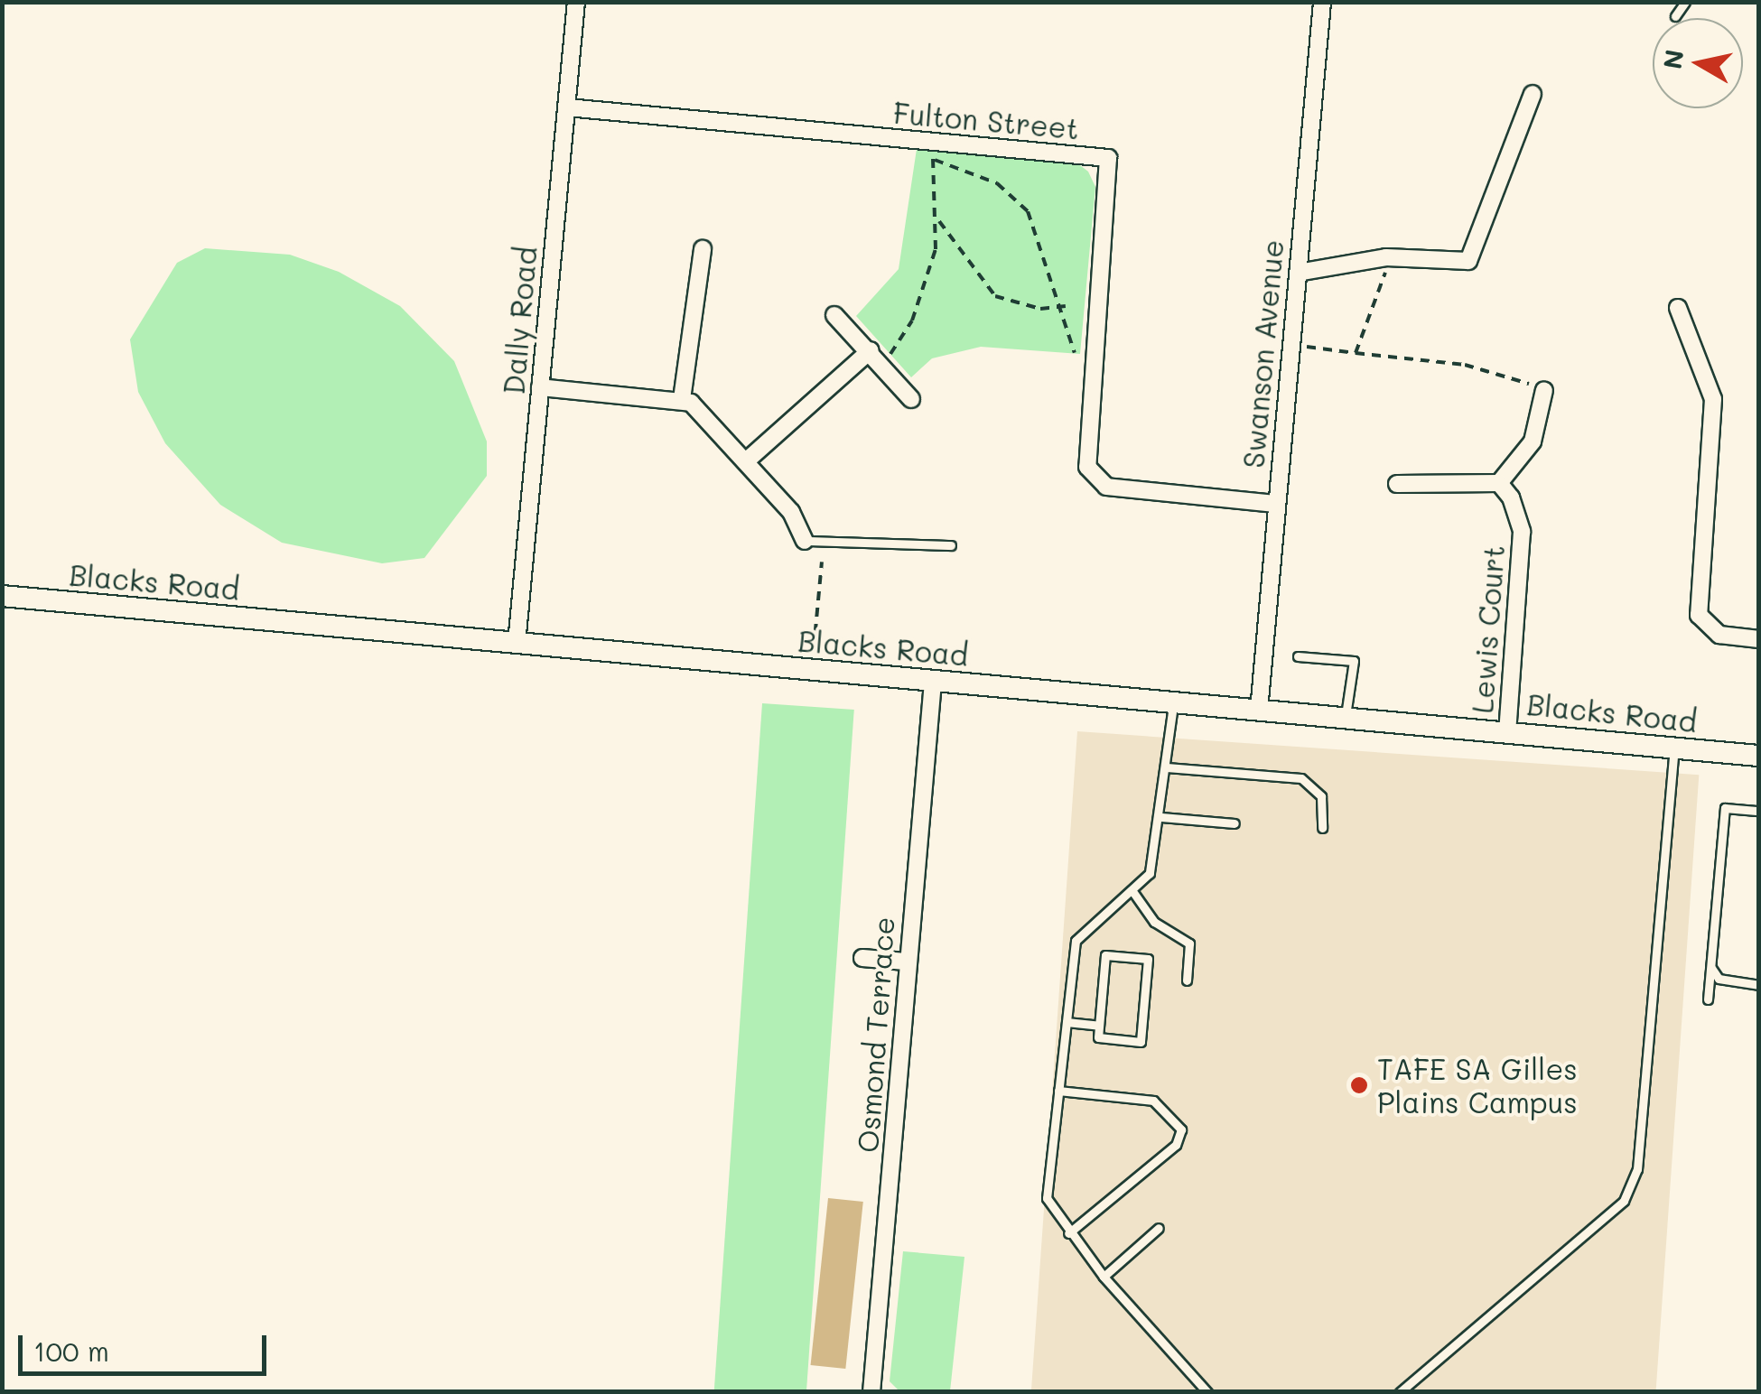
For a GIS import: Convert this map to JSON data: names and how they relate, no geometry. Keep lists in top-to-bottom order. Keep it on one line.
{"streets":{"street":["Fulton Street","Dally Road","Swanson Avenue","Blacks Road","Lewis Court","Osmond Terrace"]},"crossings":[["Fulton Street","Dally Road"],["Fulton Street","Swanson Avenue"],["Dally Road","Blacks Road"],["Swanson Avenue","Blacks Road"],["Blacks Road","Lewis Court"],["Blacks Road","Osmond Terrace"]],"places":["TAFE SA Gilles Plains Campus"],"scale_bar":"100 m","north":"left"}
